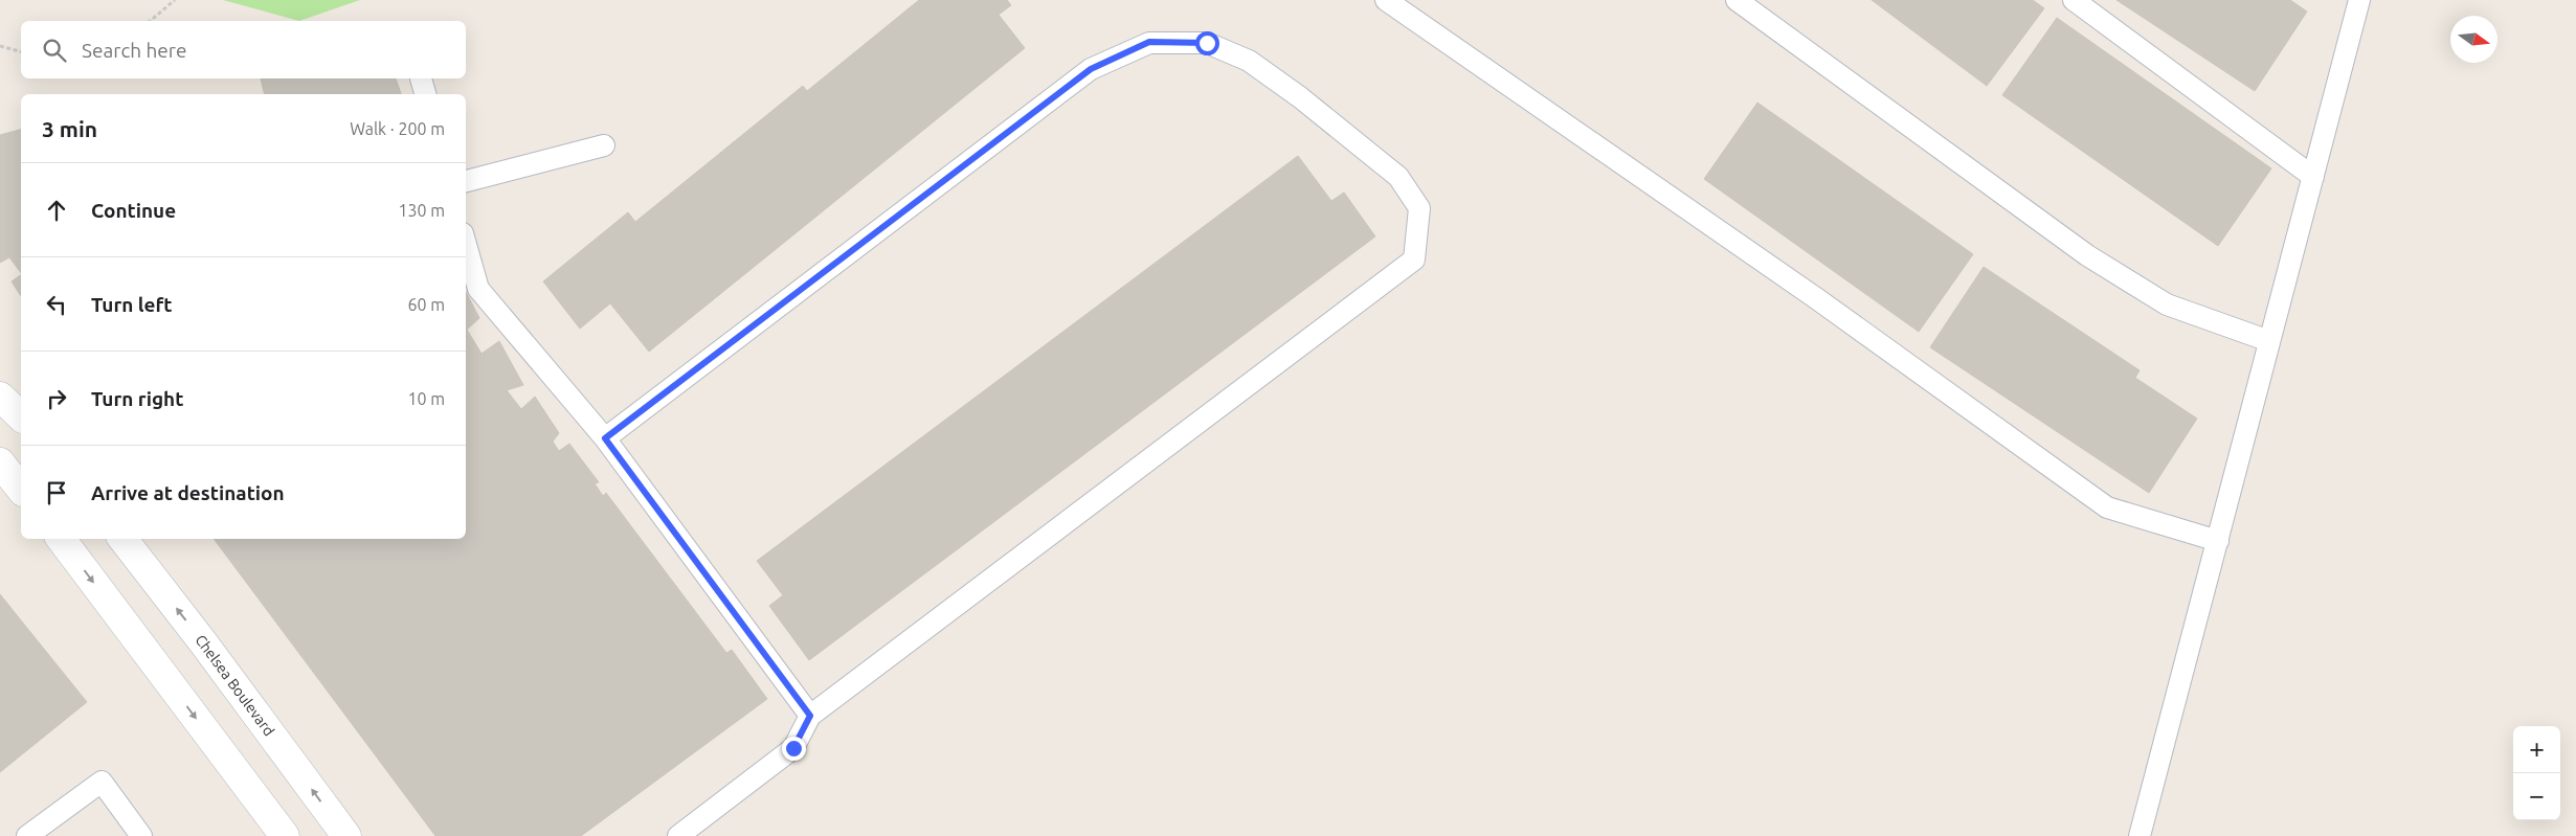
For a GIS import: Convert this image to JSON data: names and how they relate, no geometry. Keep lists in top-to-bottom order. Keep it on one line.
{"streets":{"street":["Chelsea Boulevard"]},"north":"right","page":{"search":"Search here","heading":["3 min","Walk · 200 m"],"list":[["Continue","130 m"],["Turn left","60 m"],["Turn right","10 m"],"Arrive at destination"],"map_buttons":["+","−"]}}
